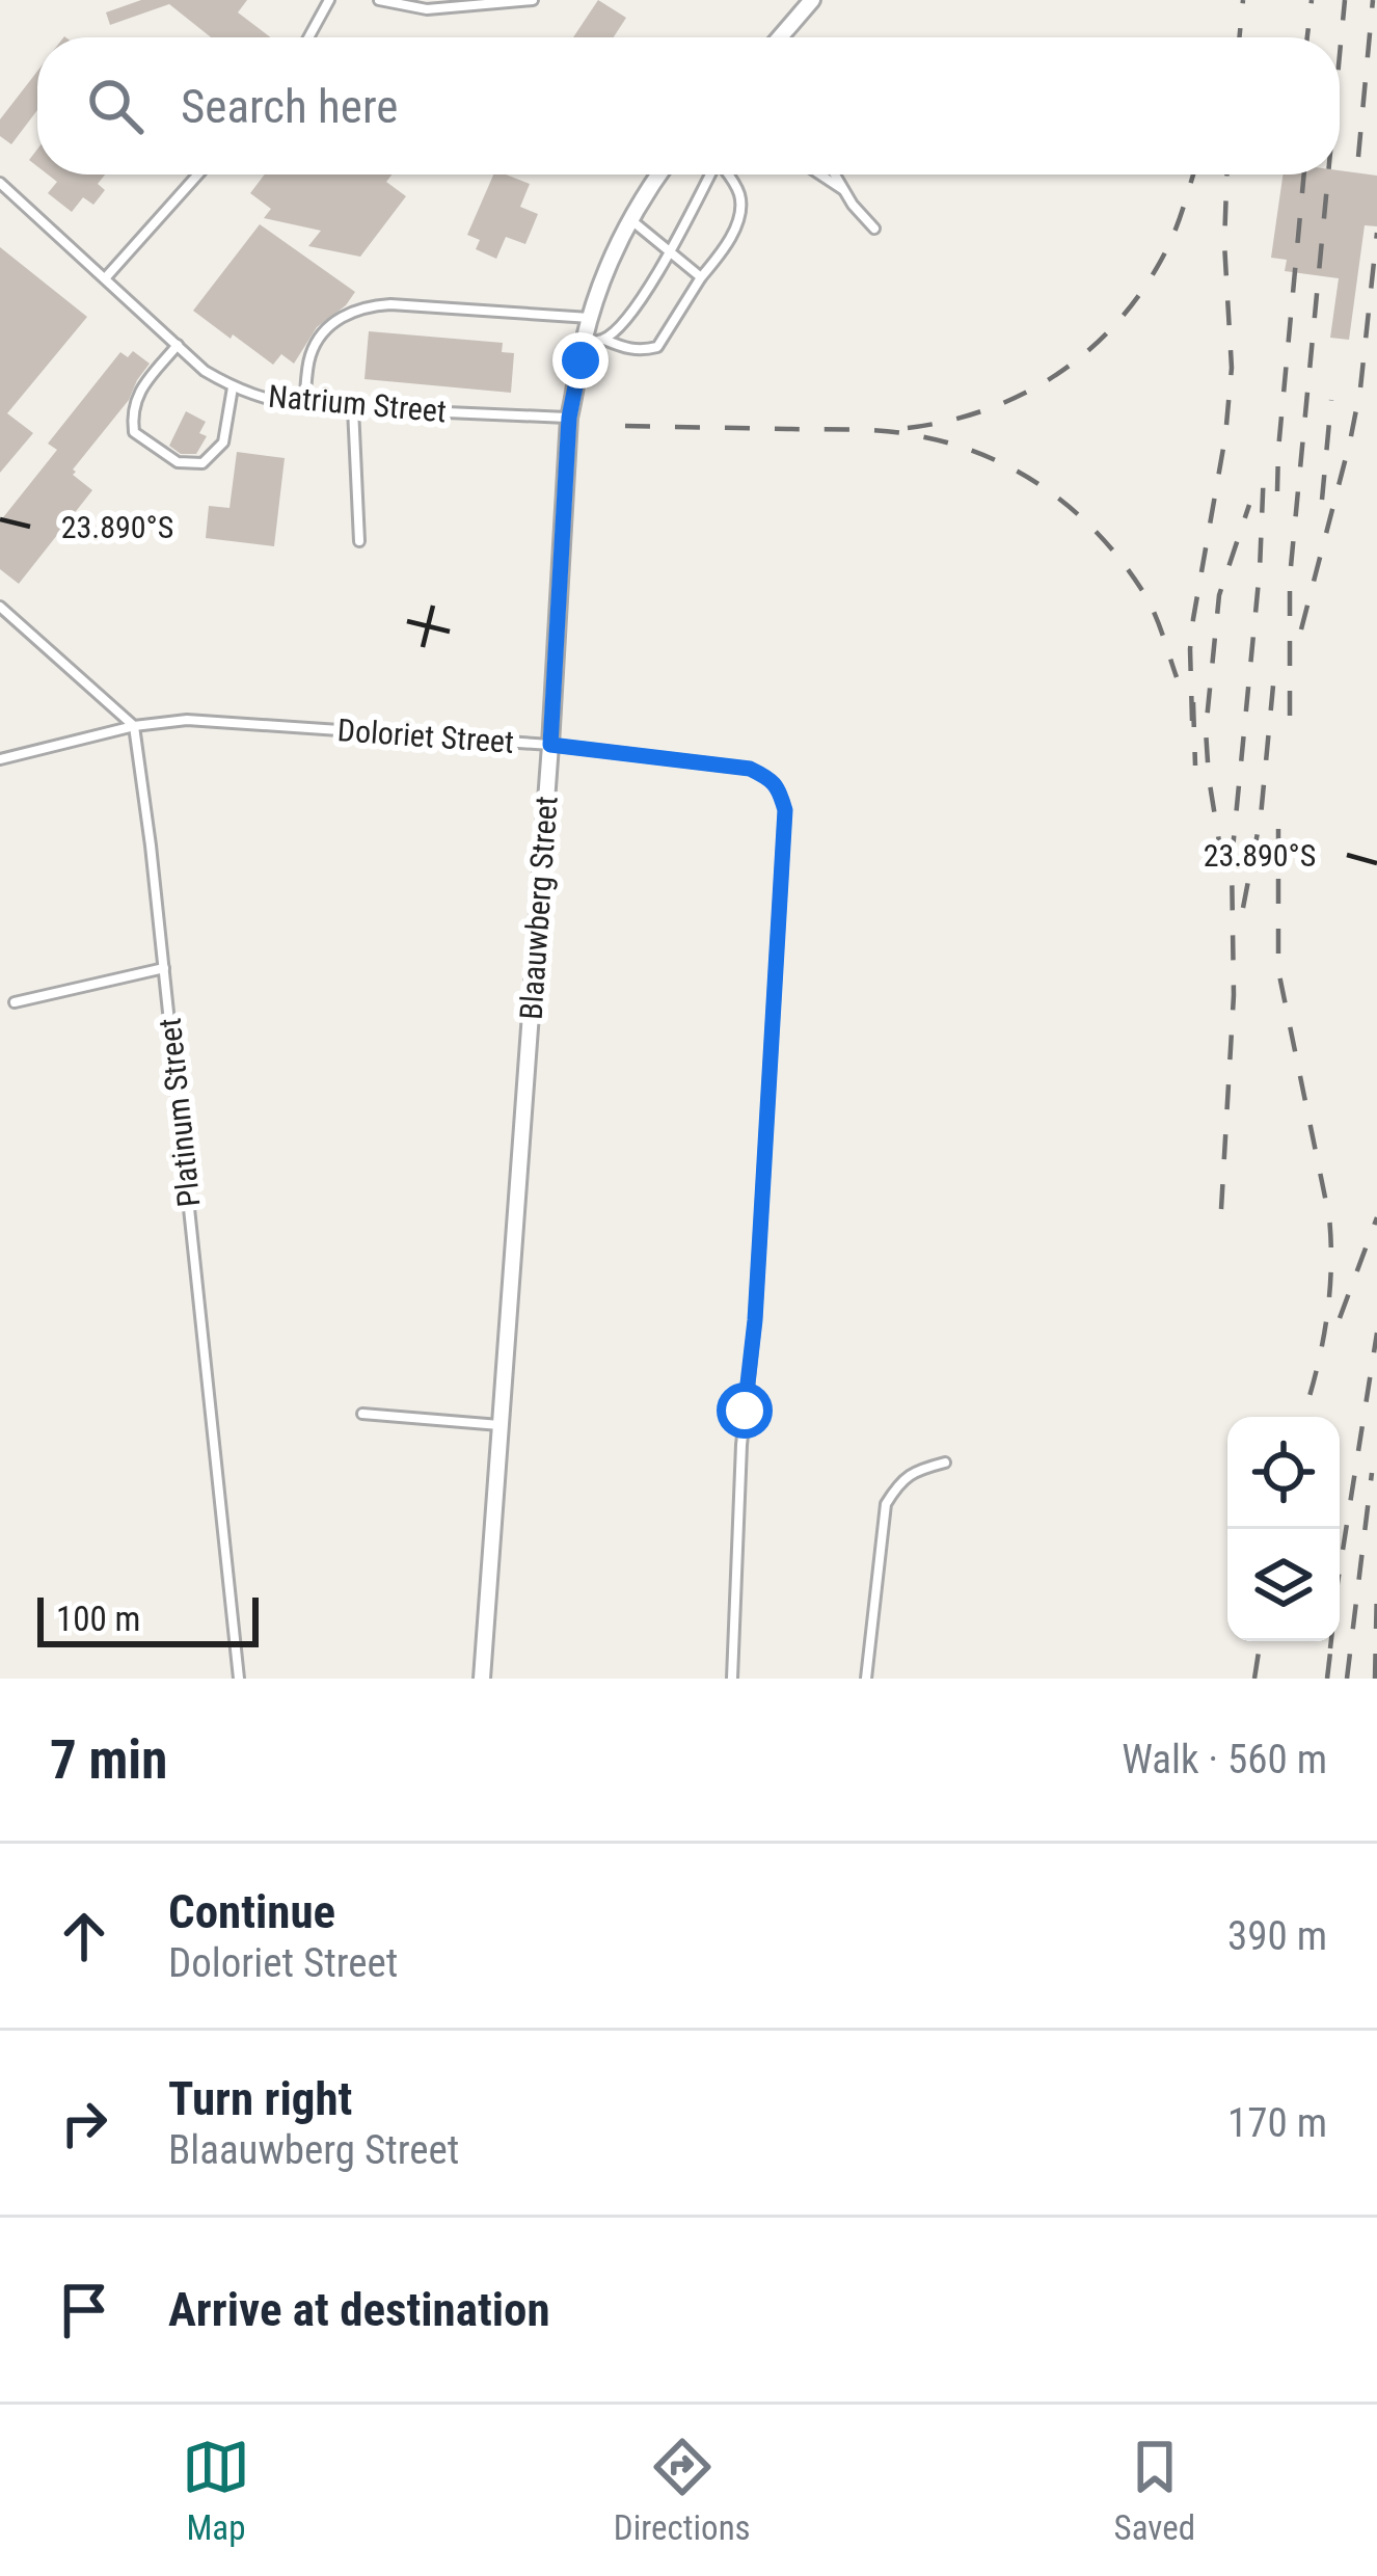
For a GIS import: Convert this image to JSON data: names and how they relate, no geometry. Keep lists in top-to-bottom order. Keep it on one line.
{"streets":{"street":["Blaauwberg Street"],"lane":["Natrium Street","Doloriet Street","Platinum Street"]},"crossings":[["Natrium Street","Blaauwberg Street"],["Doloriet Street","Blaauwberg Street"],["Doloriet Street","Platinum Street"]],"scale_bar":"100 m","page":{"search":"Search here","scale":"100 m","heading":["7 min","Walk · 560 m"],"list":[["Continue","Doloriet Street","390 m"],["Turn right","Blaauwberg Street","170 m"],"Arrive at destination"],"nav":["Map","Directions","Saved"]},"coordinates":["23.890°S"]}
